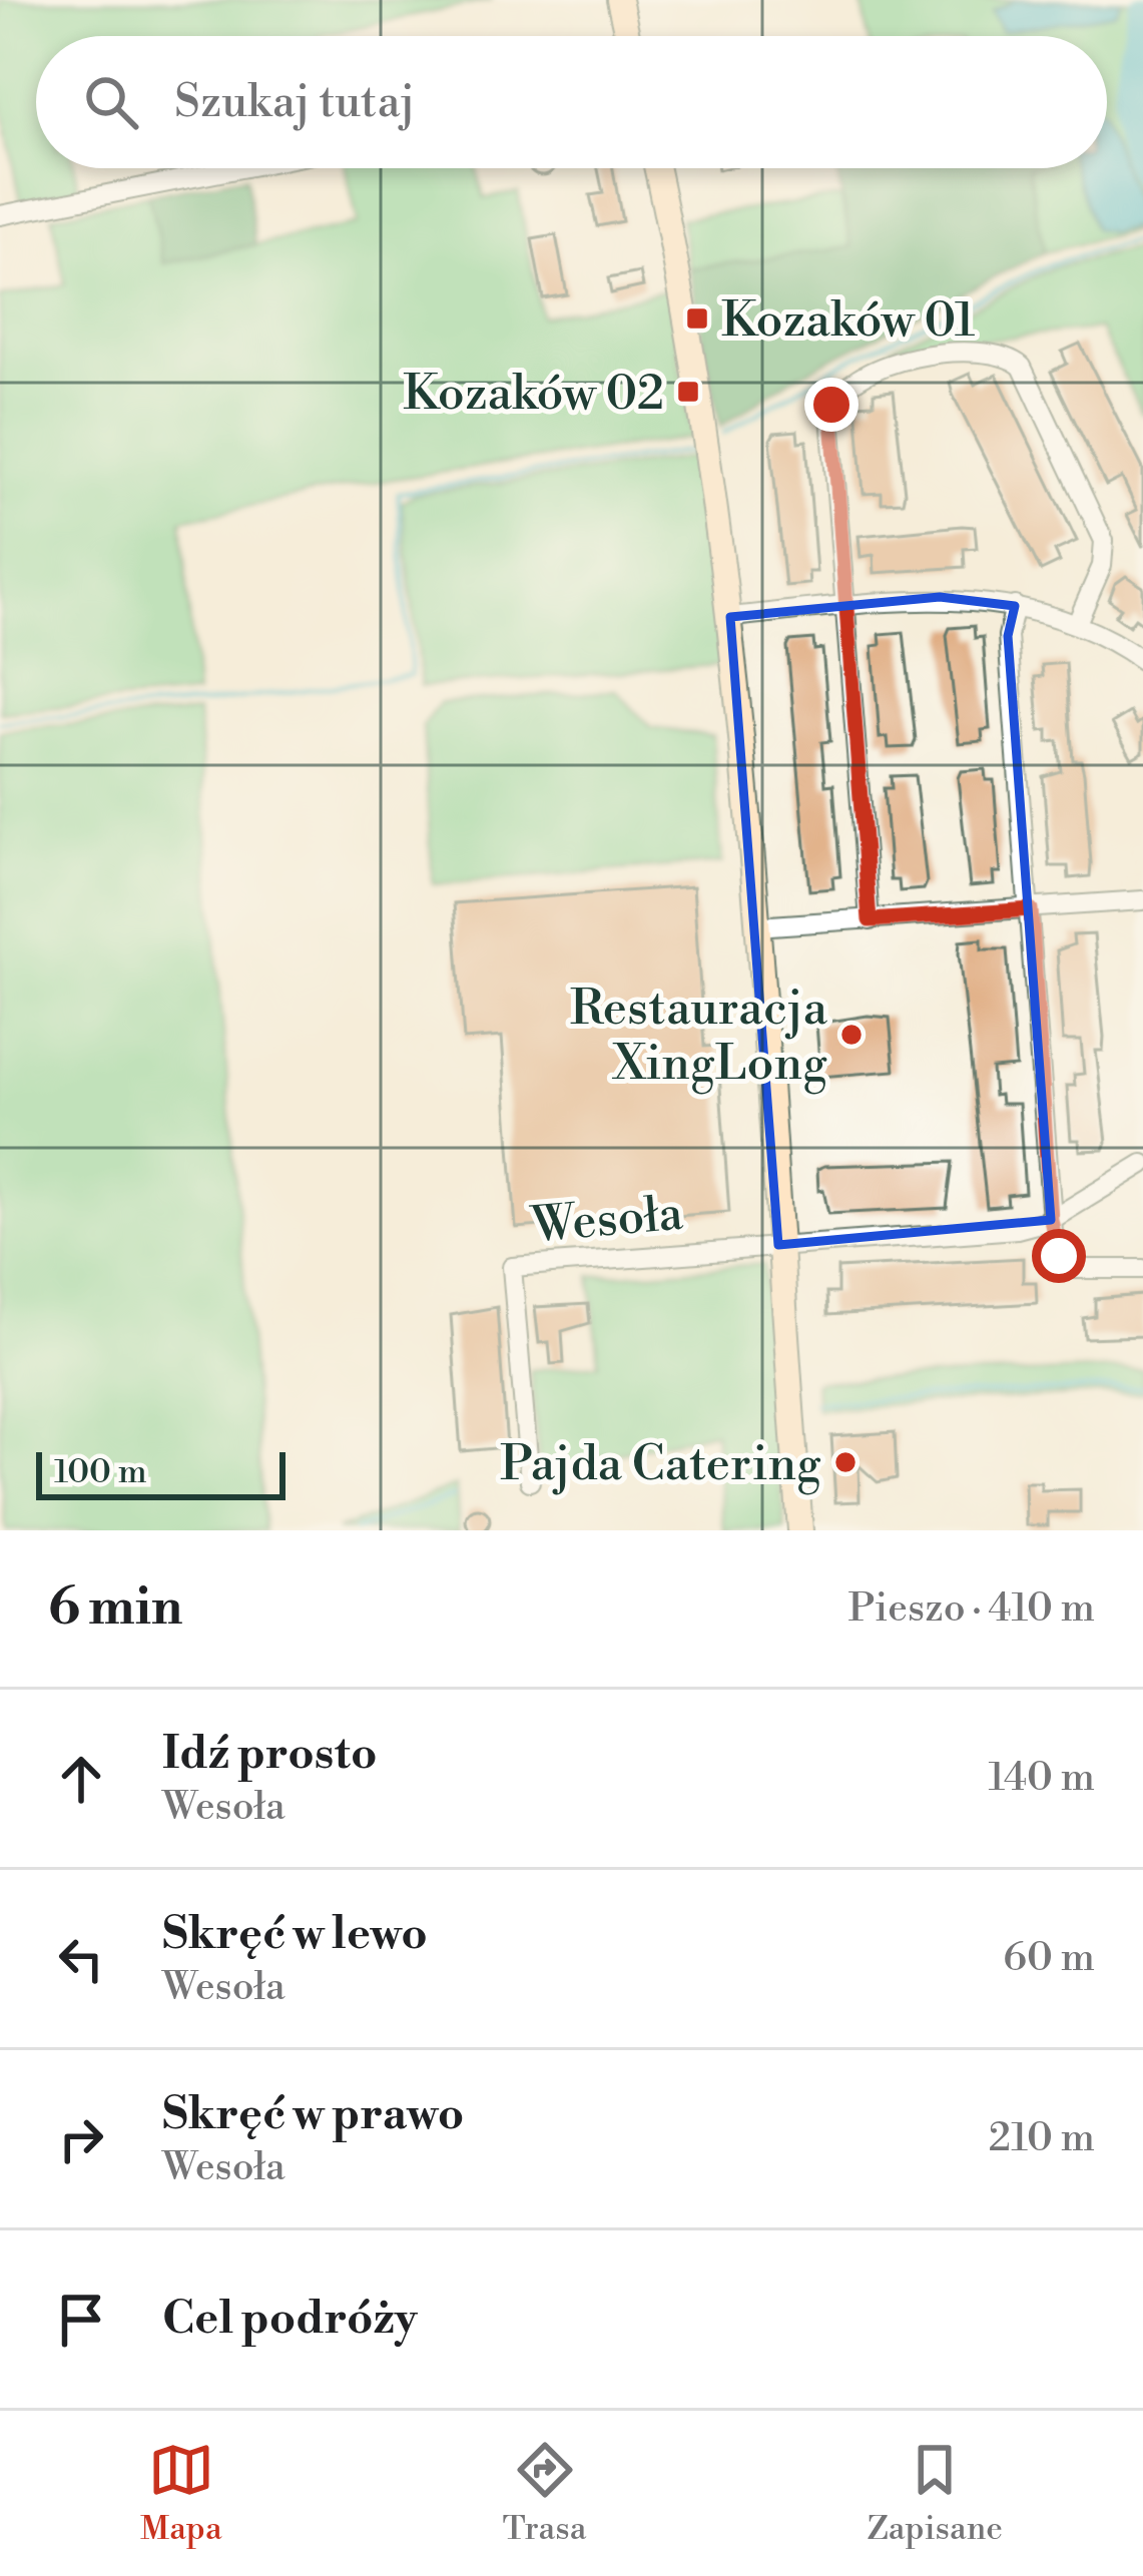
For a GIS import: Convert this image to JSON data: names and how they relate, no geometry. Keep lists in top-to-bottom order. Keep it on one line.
{"streets":{"street":["Wesoła"]},"places":{"transit":["Kozaków 01","Kozaków 02"],"other":["Restauracja XingLong","Pajda Catering"]},"scale_bar":"100 m","page":{"search":"Szukaj tutaj","scale":"100 m","heading":["6 min","Pieszo · 410 m"],"list":[["Idź prosto","Wesoła","140 m"],["Skręć w lewo","Wesoła","60 m"],["Skręć w prawo","Wesoła","210 m"],"Cel podróży"],"nav":["Mapa","Trasa","Zapisane"]}}
